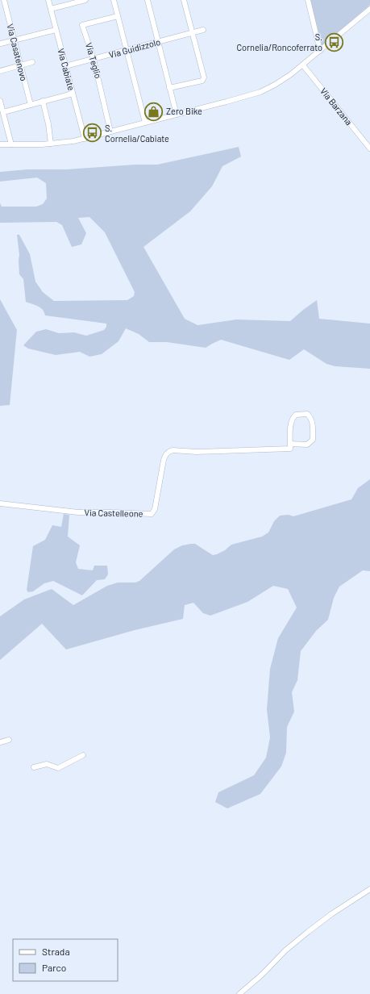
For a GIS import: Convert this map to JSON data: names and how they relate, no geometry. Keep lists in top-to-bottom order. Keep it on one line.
{"streets":{"street":["Via Guidizzolo","Via Casatenovo","Via Teglio","Via Cabiate","Via Barzana","Via Castelleone"]},"crossings":[["Via Guidizzolo","Via Teglio"],["Via Guidizzolo","Via Cabiate"]],"places":{"bus stop":["S. Cornelia/Roncoferrato","S. Cornelia/Cabiate"],"shop":["Zero Bike"]},"legend":["Strada","Parco"]}
